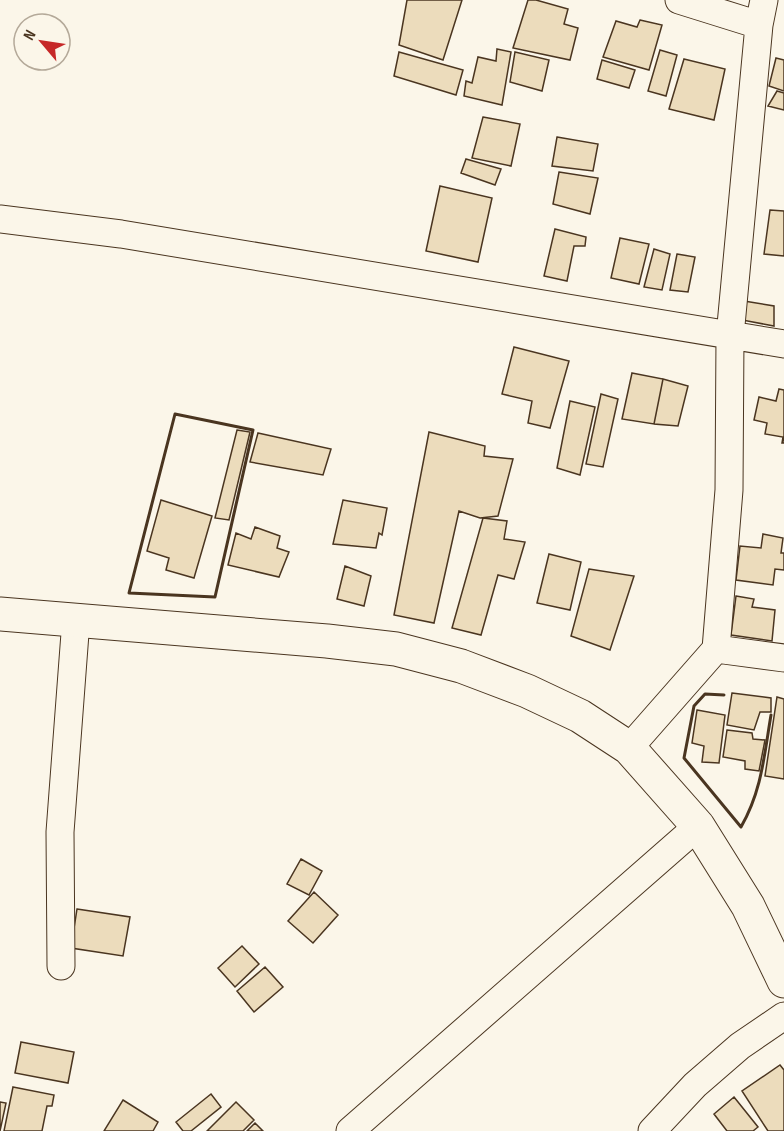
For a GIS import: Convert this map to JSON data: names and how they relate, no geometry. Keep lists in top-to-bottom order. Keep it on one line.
{"north":"top left"}
